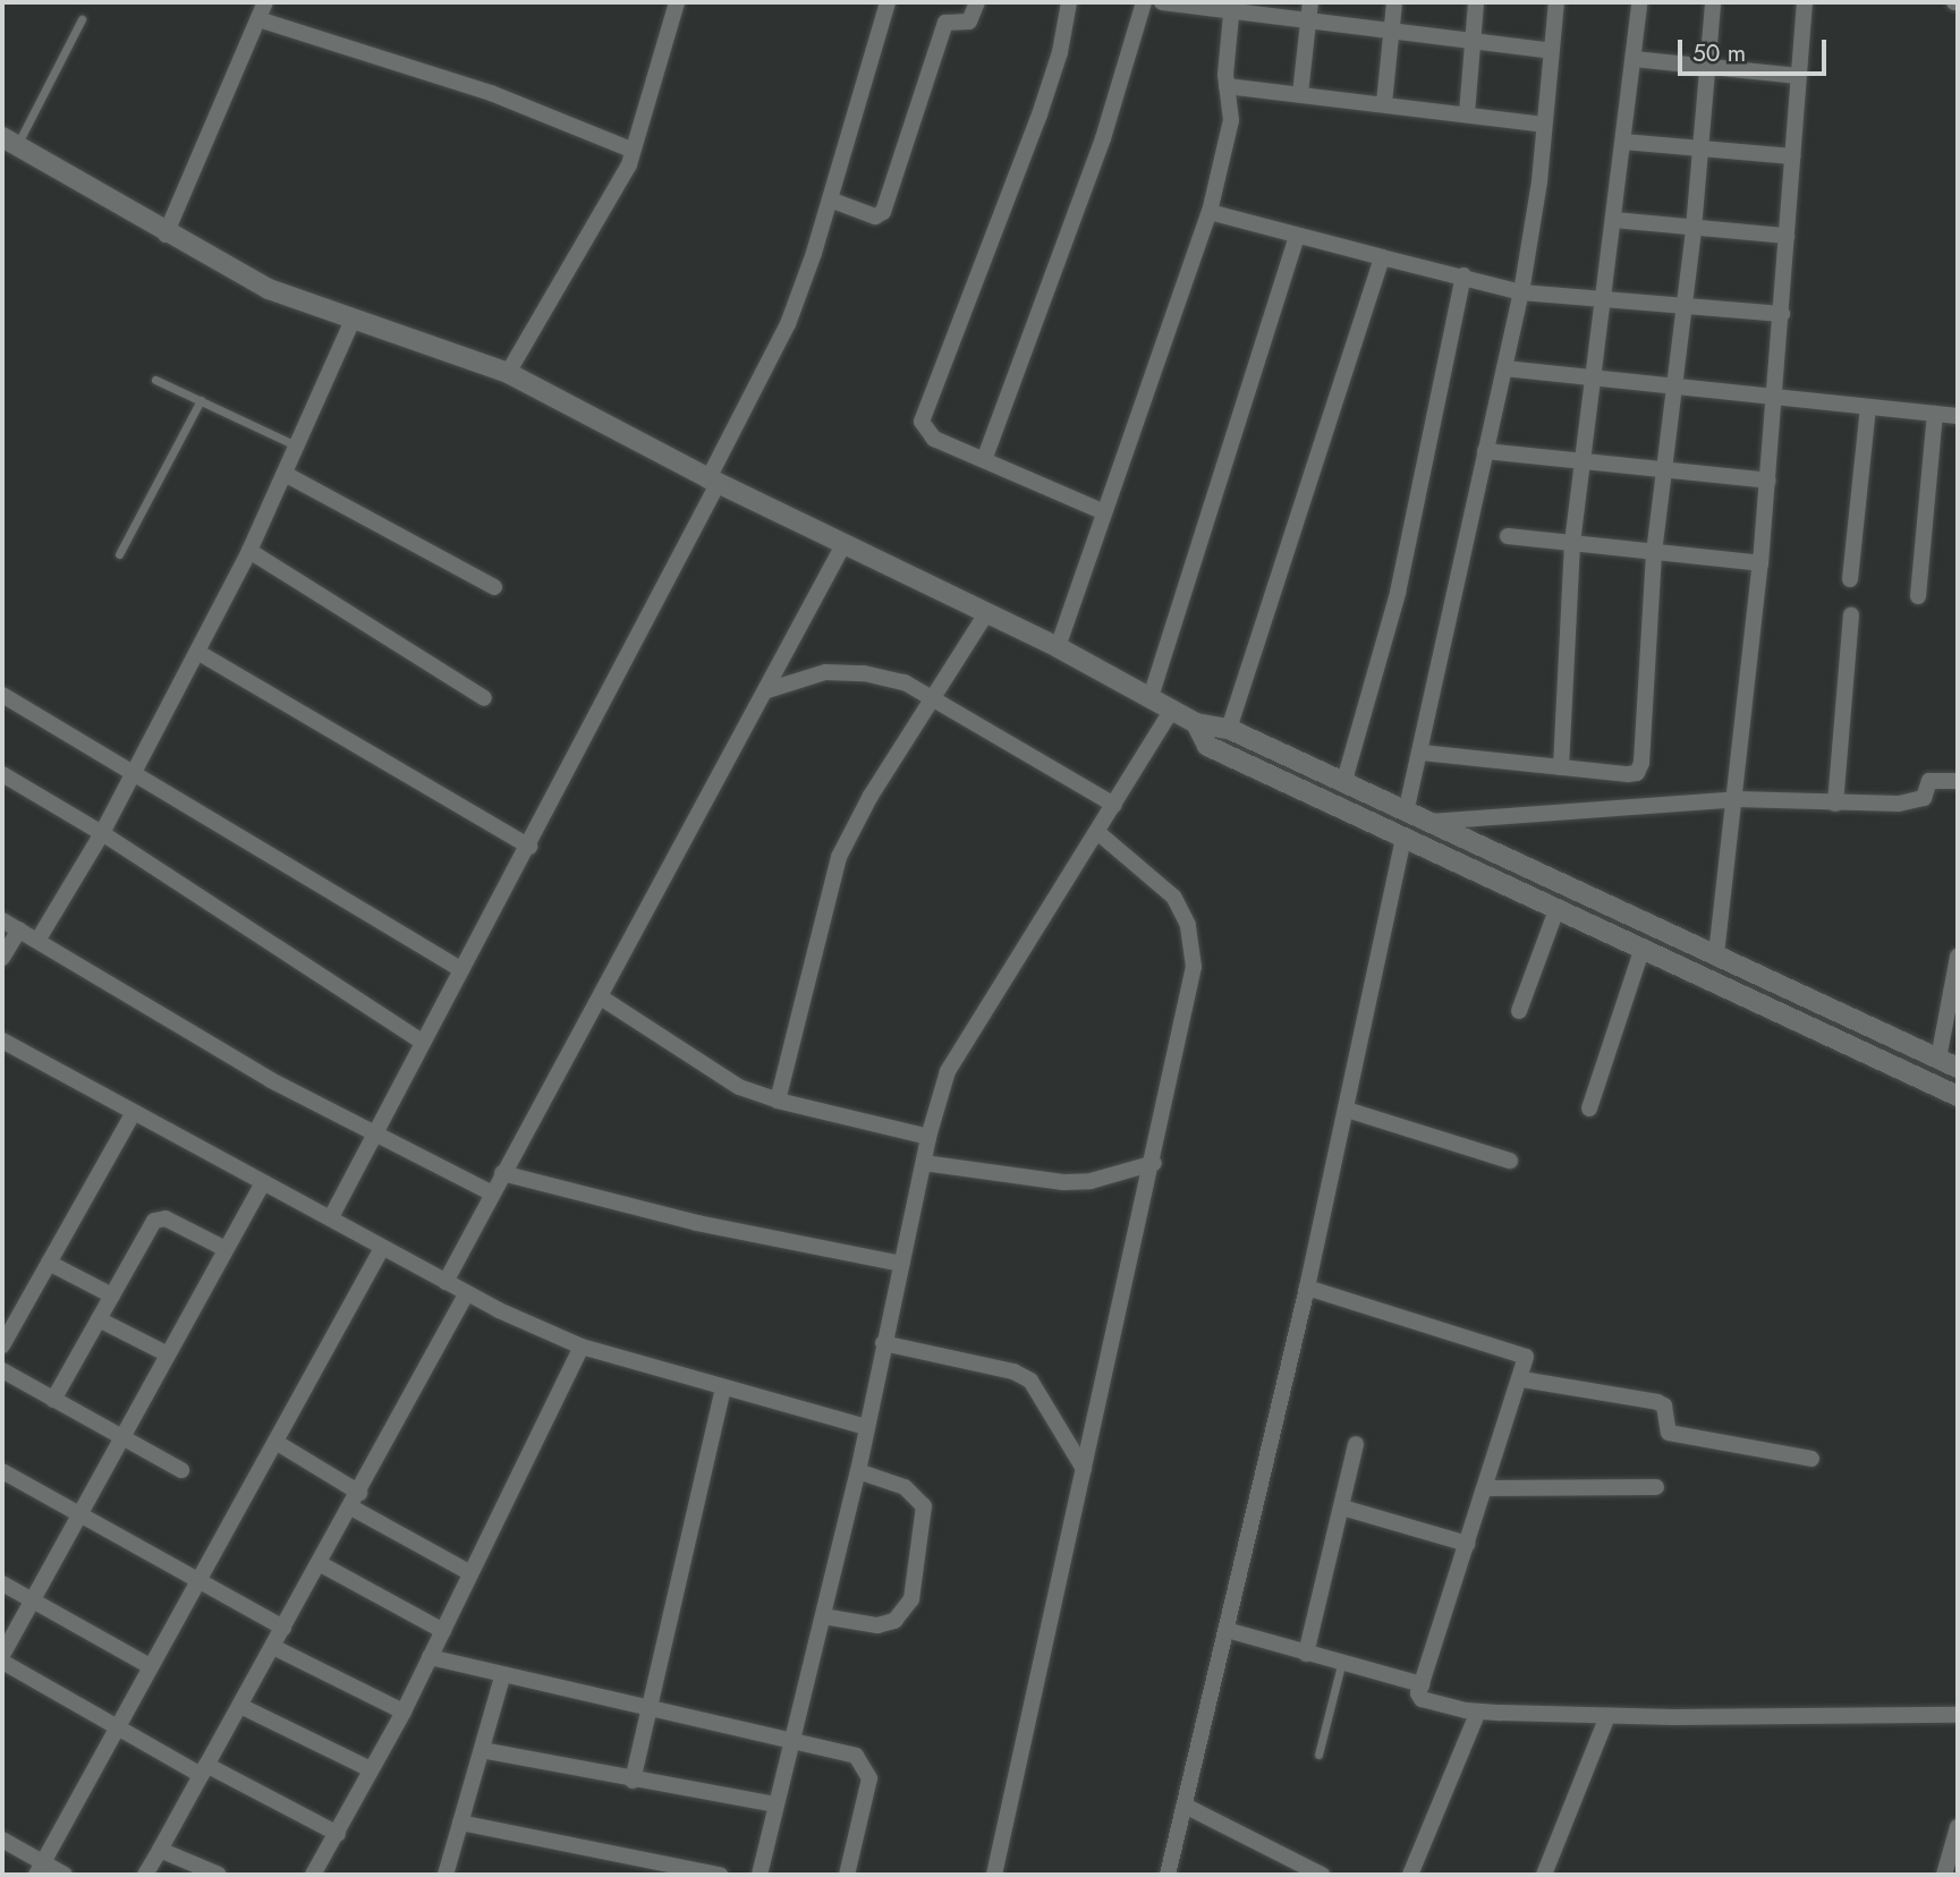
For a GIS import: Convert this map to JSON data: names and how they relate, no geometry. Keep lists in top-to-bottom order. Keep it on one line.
{"scale_bar":"50 m"}
